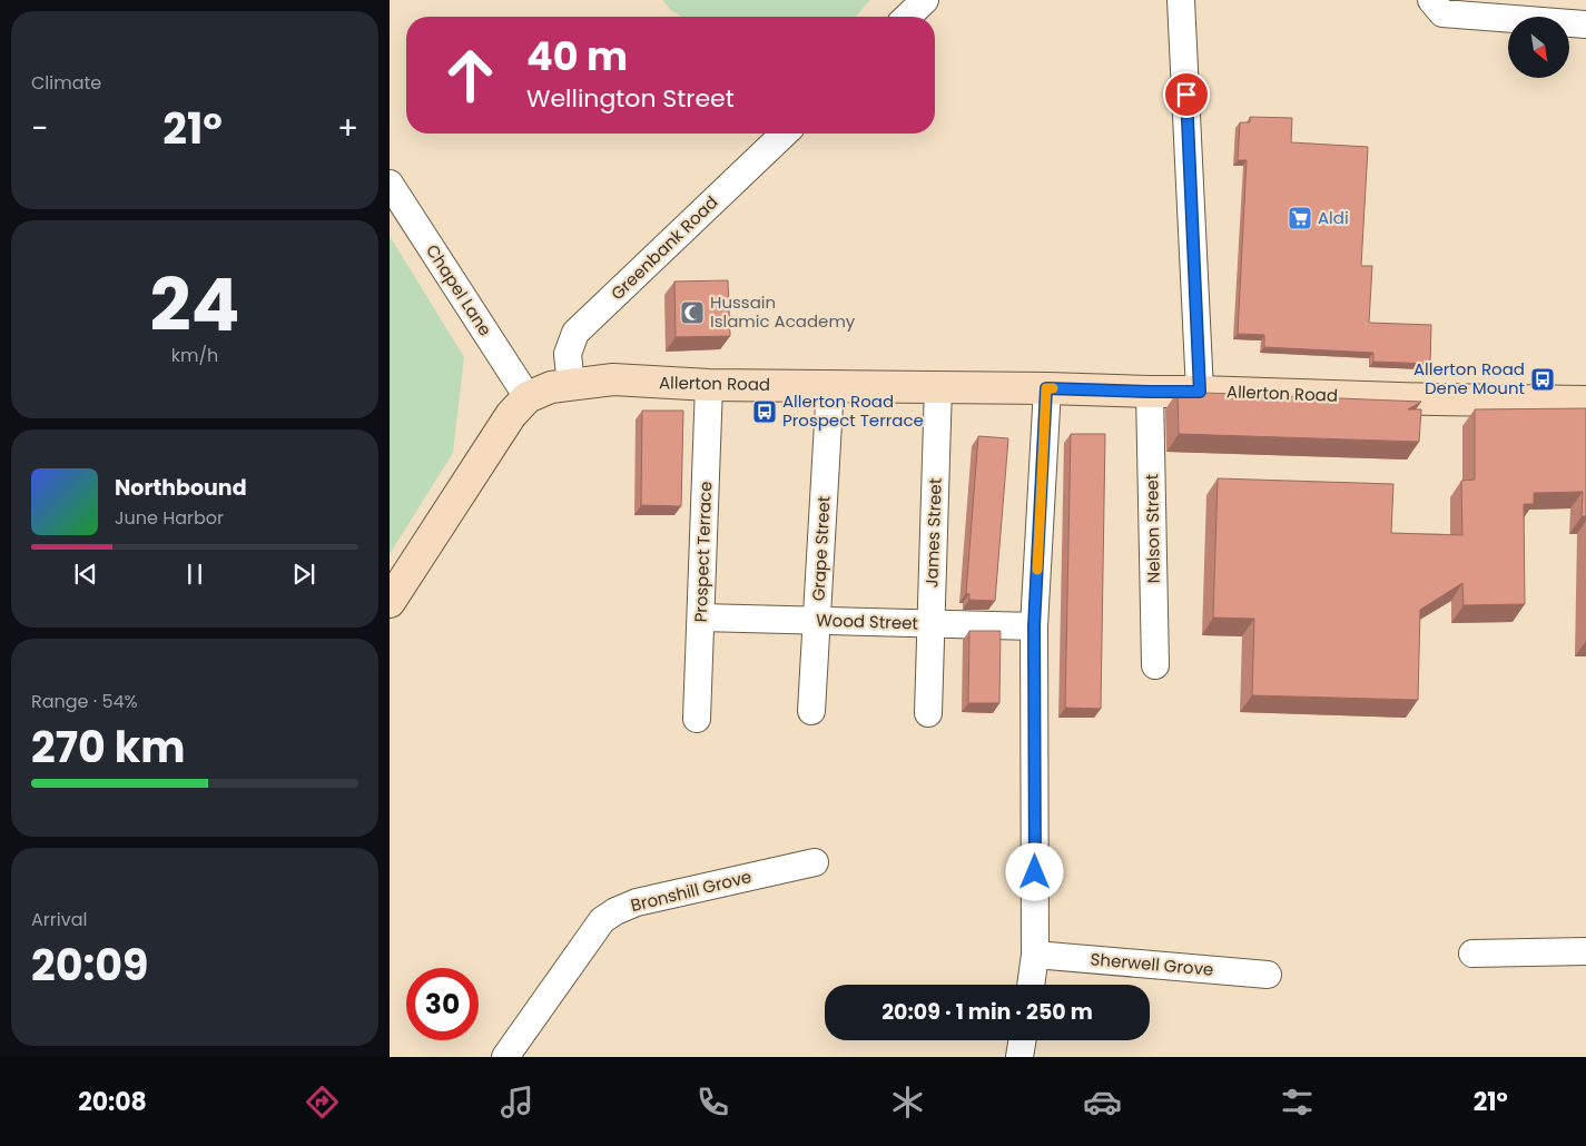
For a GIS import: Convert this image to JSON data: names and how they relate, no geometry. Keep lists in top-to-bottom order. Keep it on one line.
{"streets":{"street":["Greenbank Road","Chapel Lane","Allerton Road","Nelson Street","James Street","Grape Street","Prospect Terrace","Wood Street","Bronshill Grove","Sherwell Grove"]},"crossings":[["Greenbank Road","Allerton Road"],["Chapel Lane","Allerton Road"],["Allerton Road","Nelson Street"],["Allerton Road","James Street"],["Allerton Road","Grape Street"],["Allerton Road","Prospect Terrace"],["James Street","Wood Street"],["Grape Street","Wood Street"],["Prospect Terrace","Wood Street"]],"places":{"supermarket":["Aldi"],"mosque":["Hussain Islamic Academy"],"bus stop":["Allerton Road Dene Mount","Allerton Road Prospect Terrace"]},"north":"bottom right","page":{"tile":["Climate",["24","km/h"],["Range · 54%","270 km"],["Arrival","20:09"]],"turn":["40 m","Wellington Street"],"heat":["−","21°","+"],"song":["Northbound","June Harbor"],"limit":"30","trip":"20:09 · 1 min · 250 m","tabs":["20:08","21°"]}}
